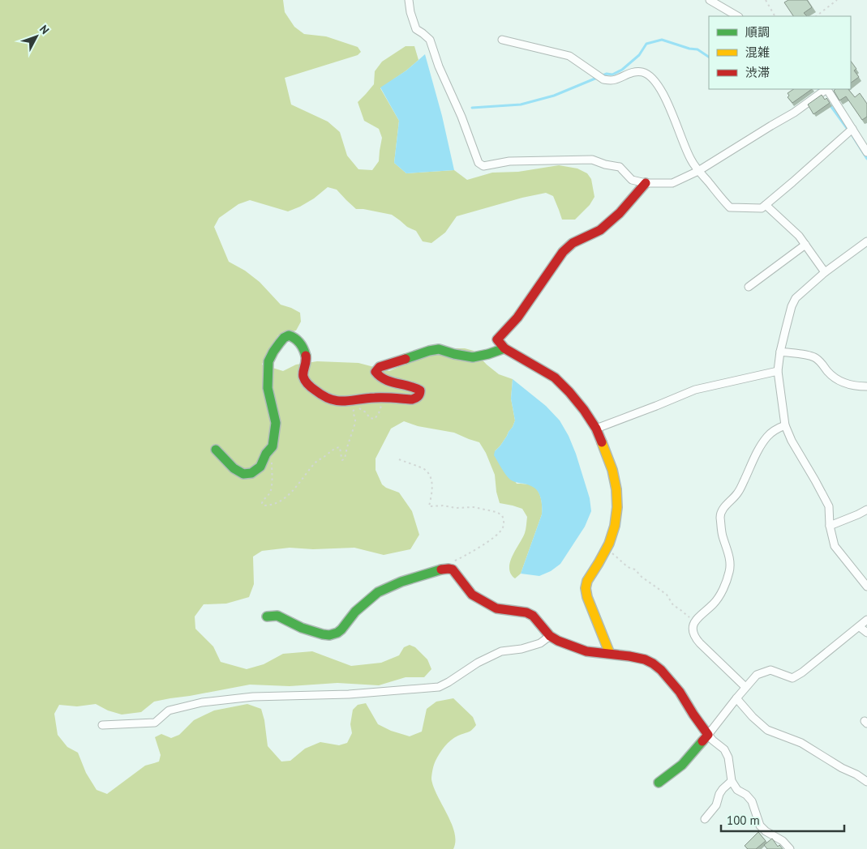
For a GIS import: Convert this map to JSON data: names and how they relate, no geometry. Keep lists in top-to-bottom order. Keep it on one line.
{"legend":["順調","混雑","渋滞"],"scale_bar":"100 m","north":"top right"}
